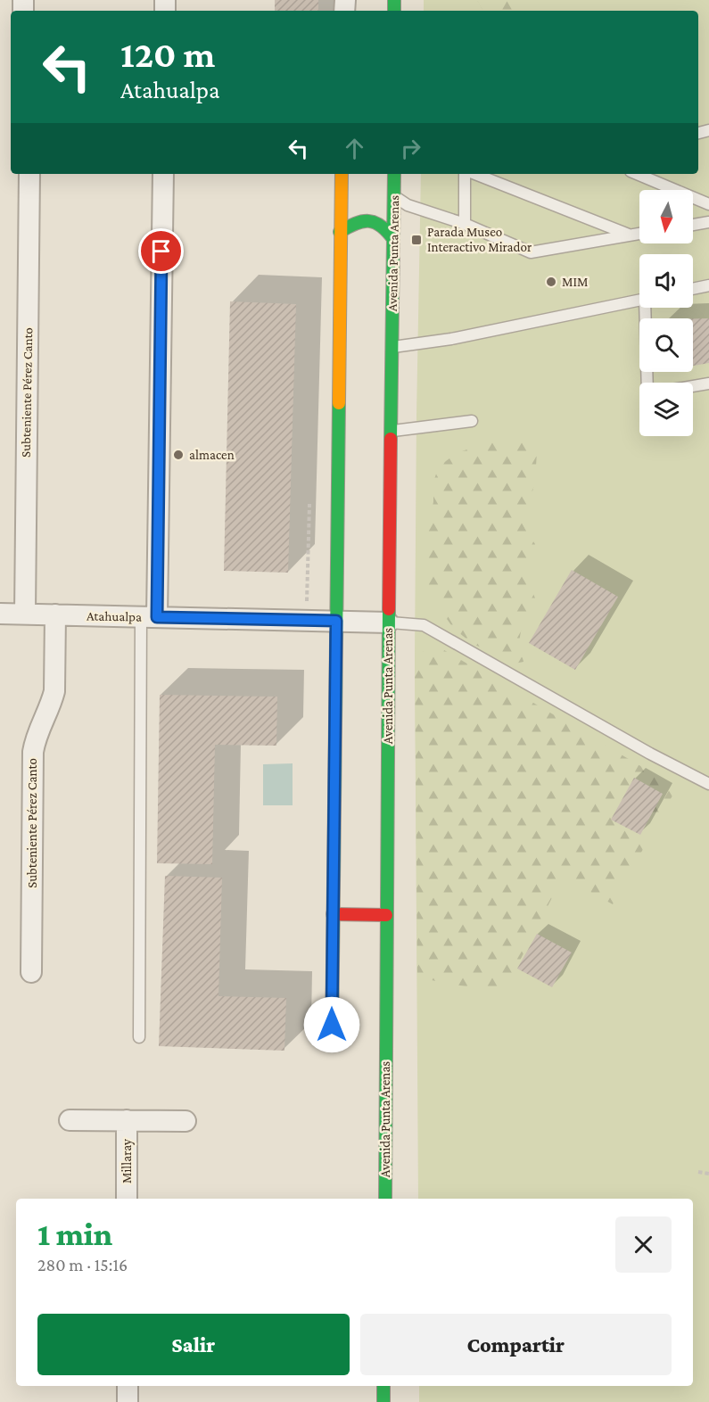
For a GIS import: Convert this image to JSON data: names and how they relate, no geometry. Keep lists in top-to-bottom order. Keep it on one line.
{"streets":{"main road":["Avenida Punta Arenas"],"street":["Subteniente Pérez Canto","Atahualpa","Millaray"]},"crossings":[["Avenida Punta Arenas","Atahualpa"],["Subteniente Pérez Canto","Atahualpa"]],"places":{"transit":["Parada Museo Interactivo Mirador"],"other":["MIM","almacen"]},"north":"bottom","page":{"turn":["120 m","Atahualpa"],"heading":["1 min","280 m · 15:16"],"buttons":["Salir","Compartir"]}}
